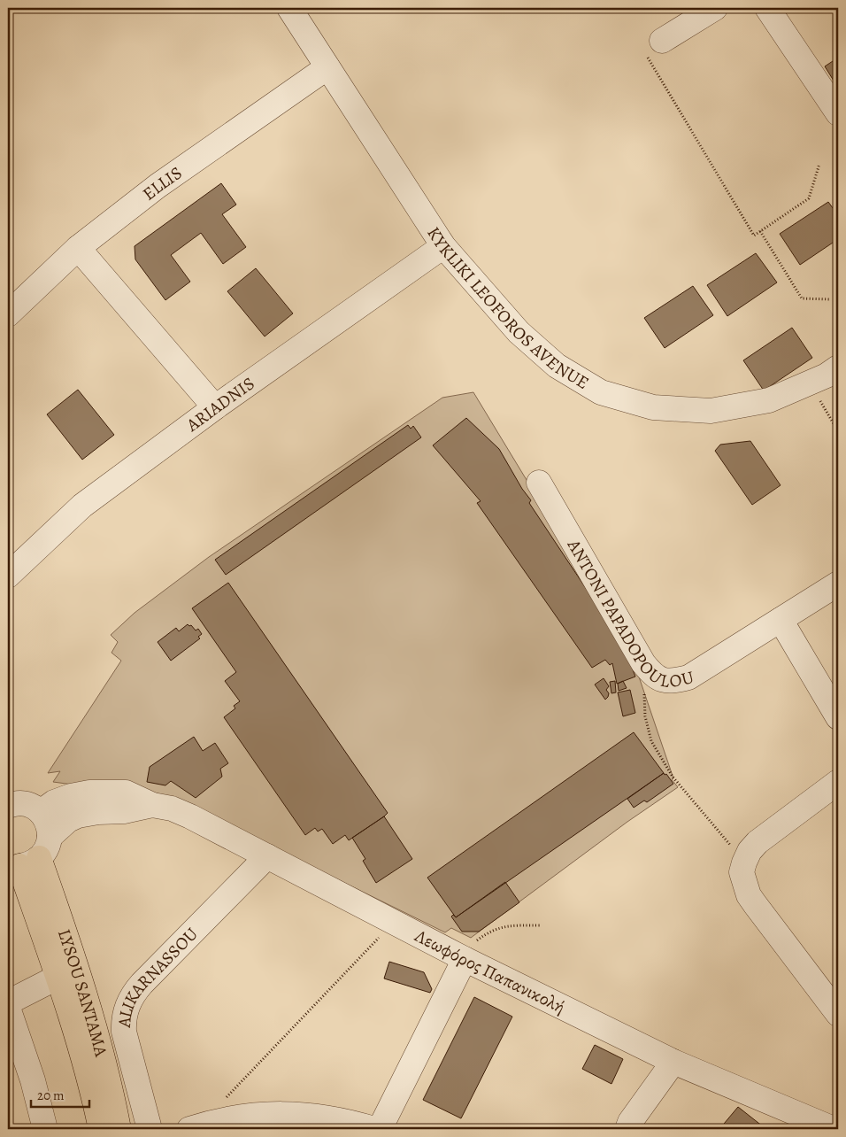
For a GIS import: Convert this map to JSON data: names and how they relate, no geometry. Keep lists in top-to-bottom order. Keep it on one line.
{"streets":{"main road":["LYSOU SANTAMA"],"street":["ELLIS","KYKLIKI LEOFOROS AVENUE","ARIADNIS","ANTONI PAPADOPOULOU","Λεωφόρος Παπανικολή","ALIKARNASSOU"]},"crossings":[["ELLIS","KYKLIKI LEOFOROS AVENUE"],["KYKLIKI LEOFOROS AVENUE","ARIADNIS"],["Λεωφόρος Παπανικολή","ALIKARNASSOU"]],"scale_bar":"20 m"}
